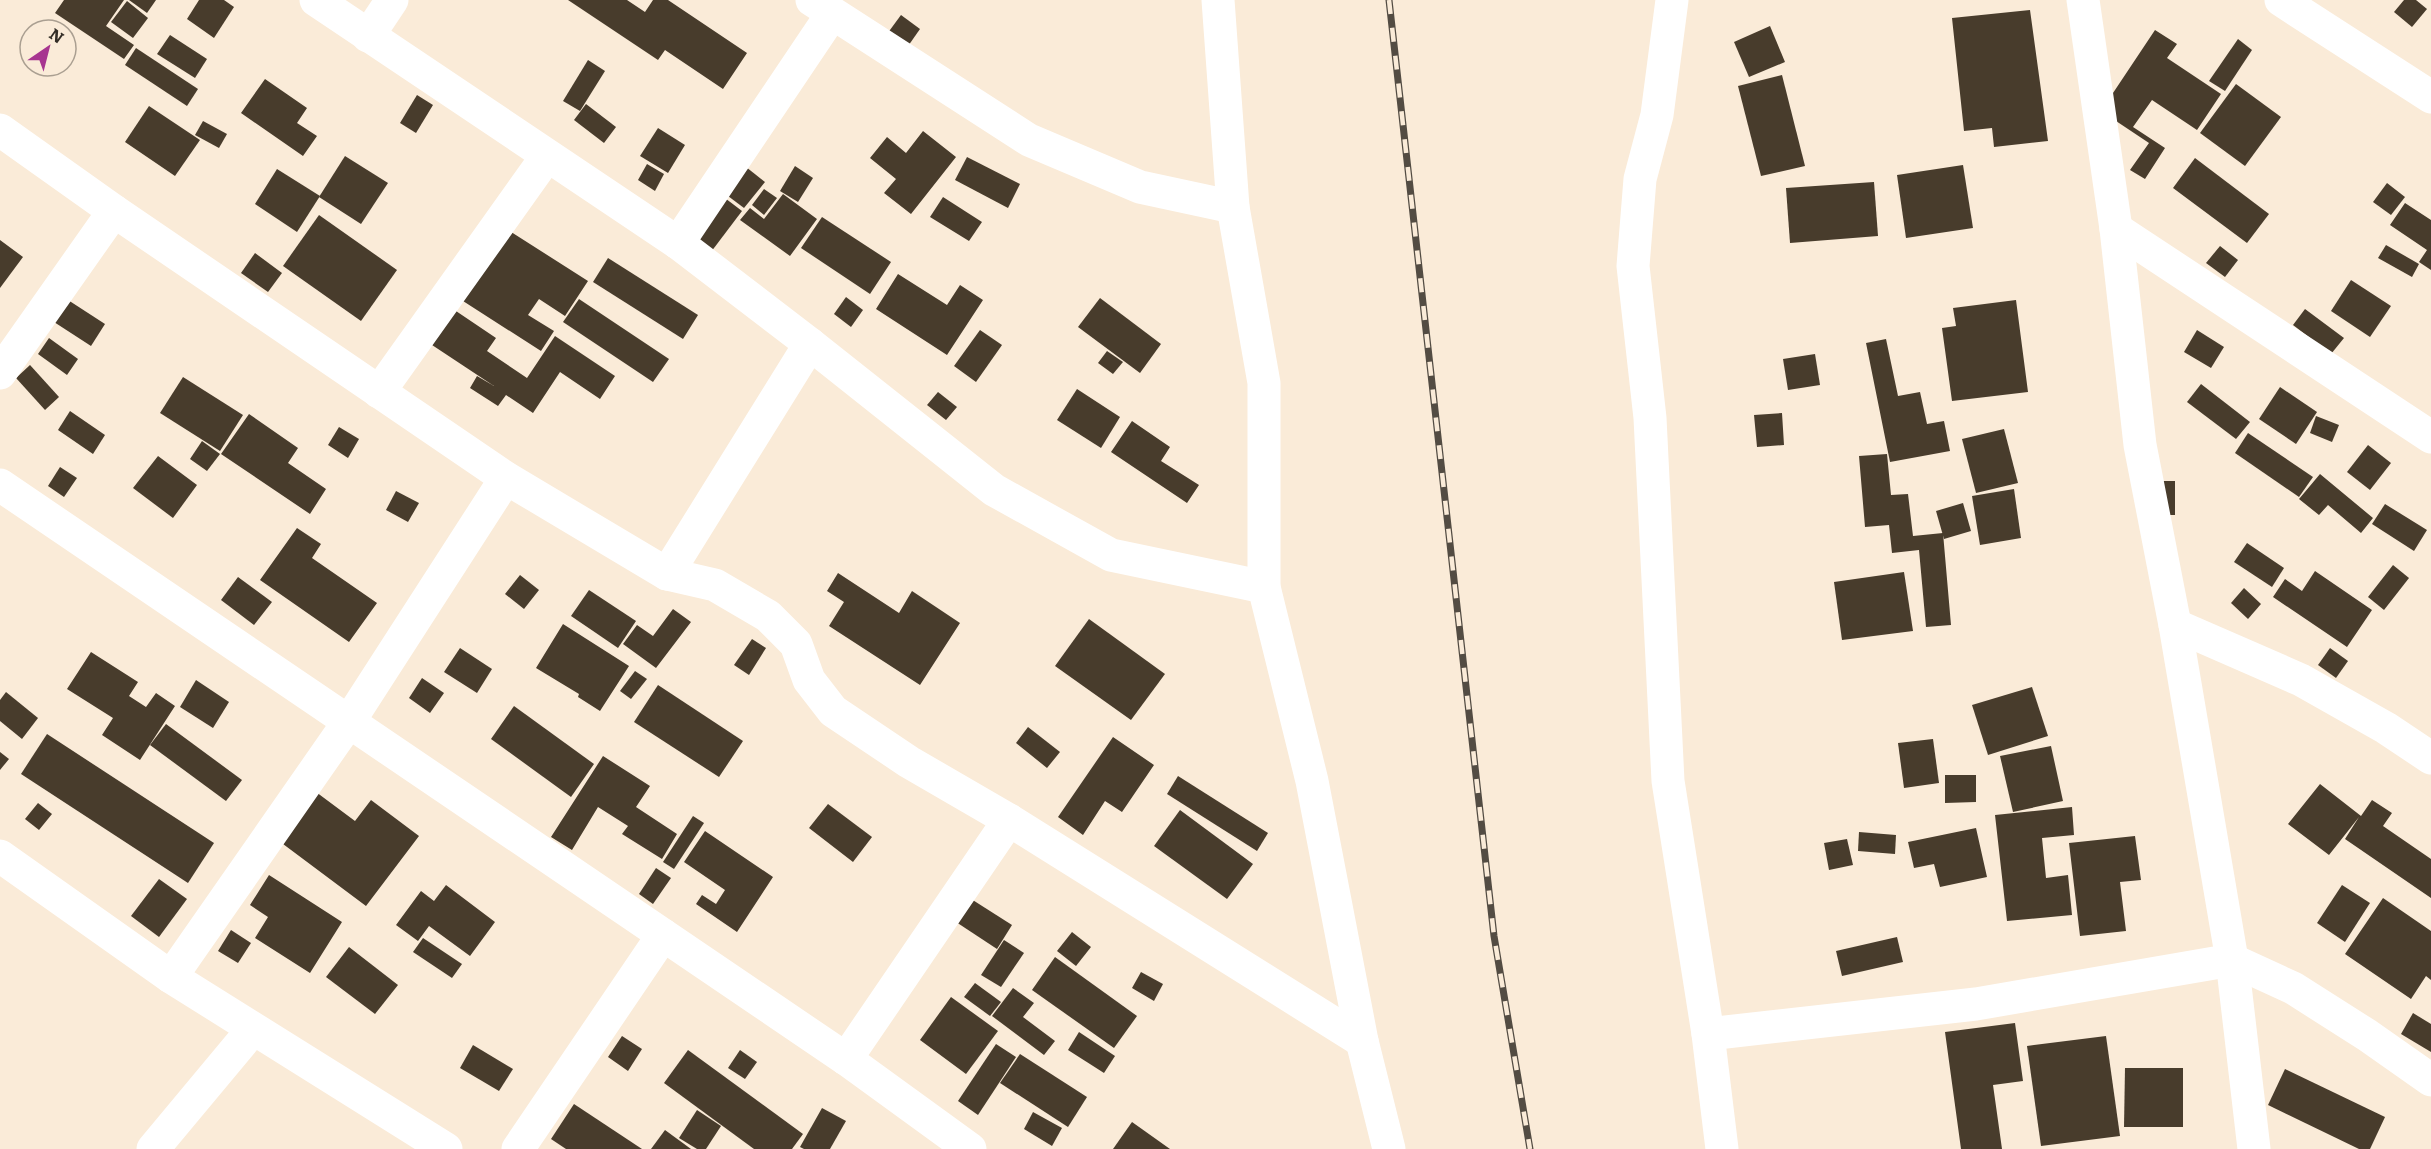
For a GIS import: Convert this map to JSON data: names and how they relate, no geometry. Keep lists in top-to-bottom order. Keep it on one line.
{"north":"top right"}
